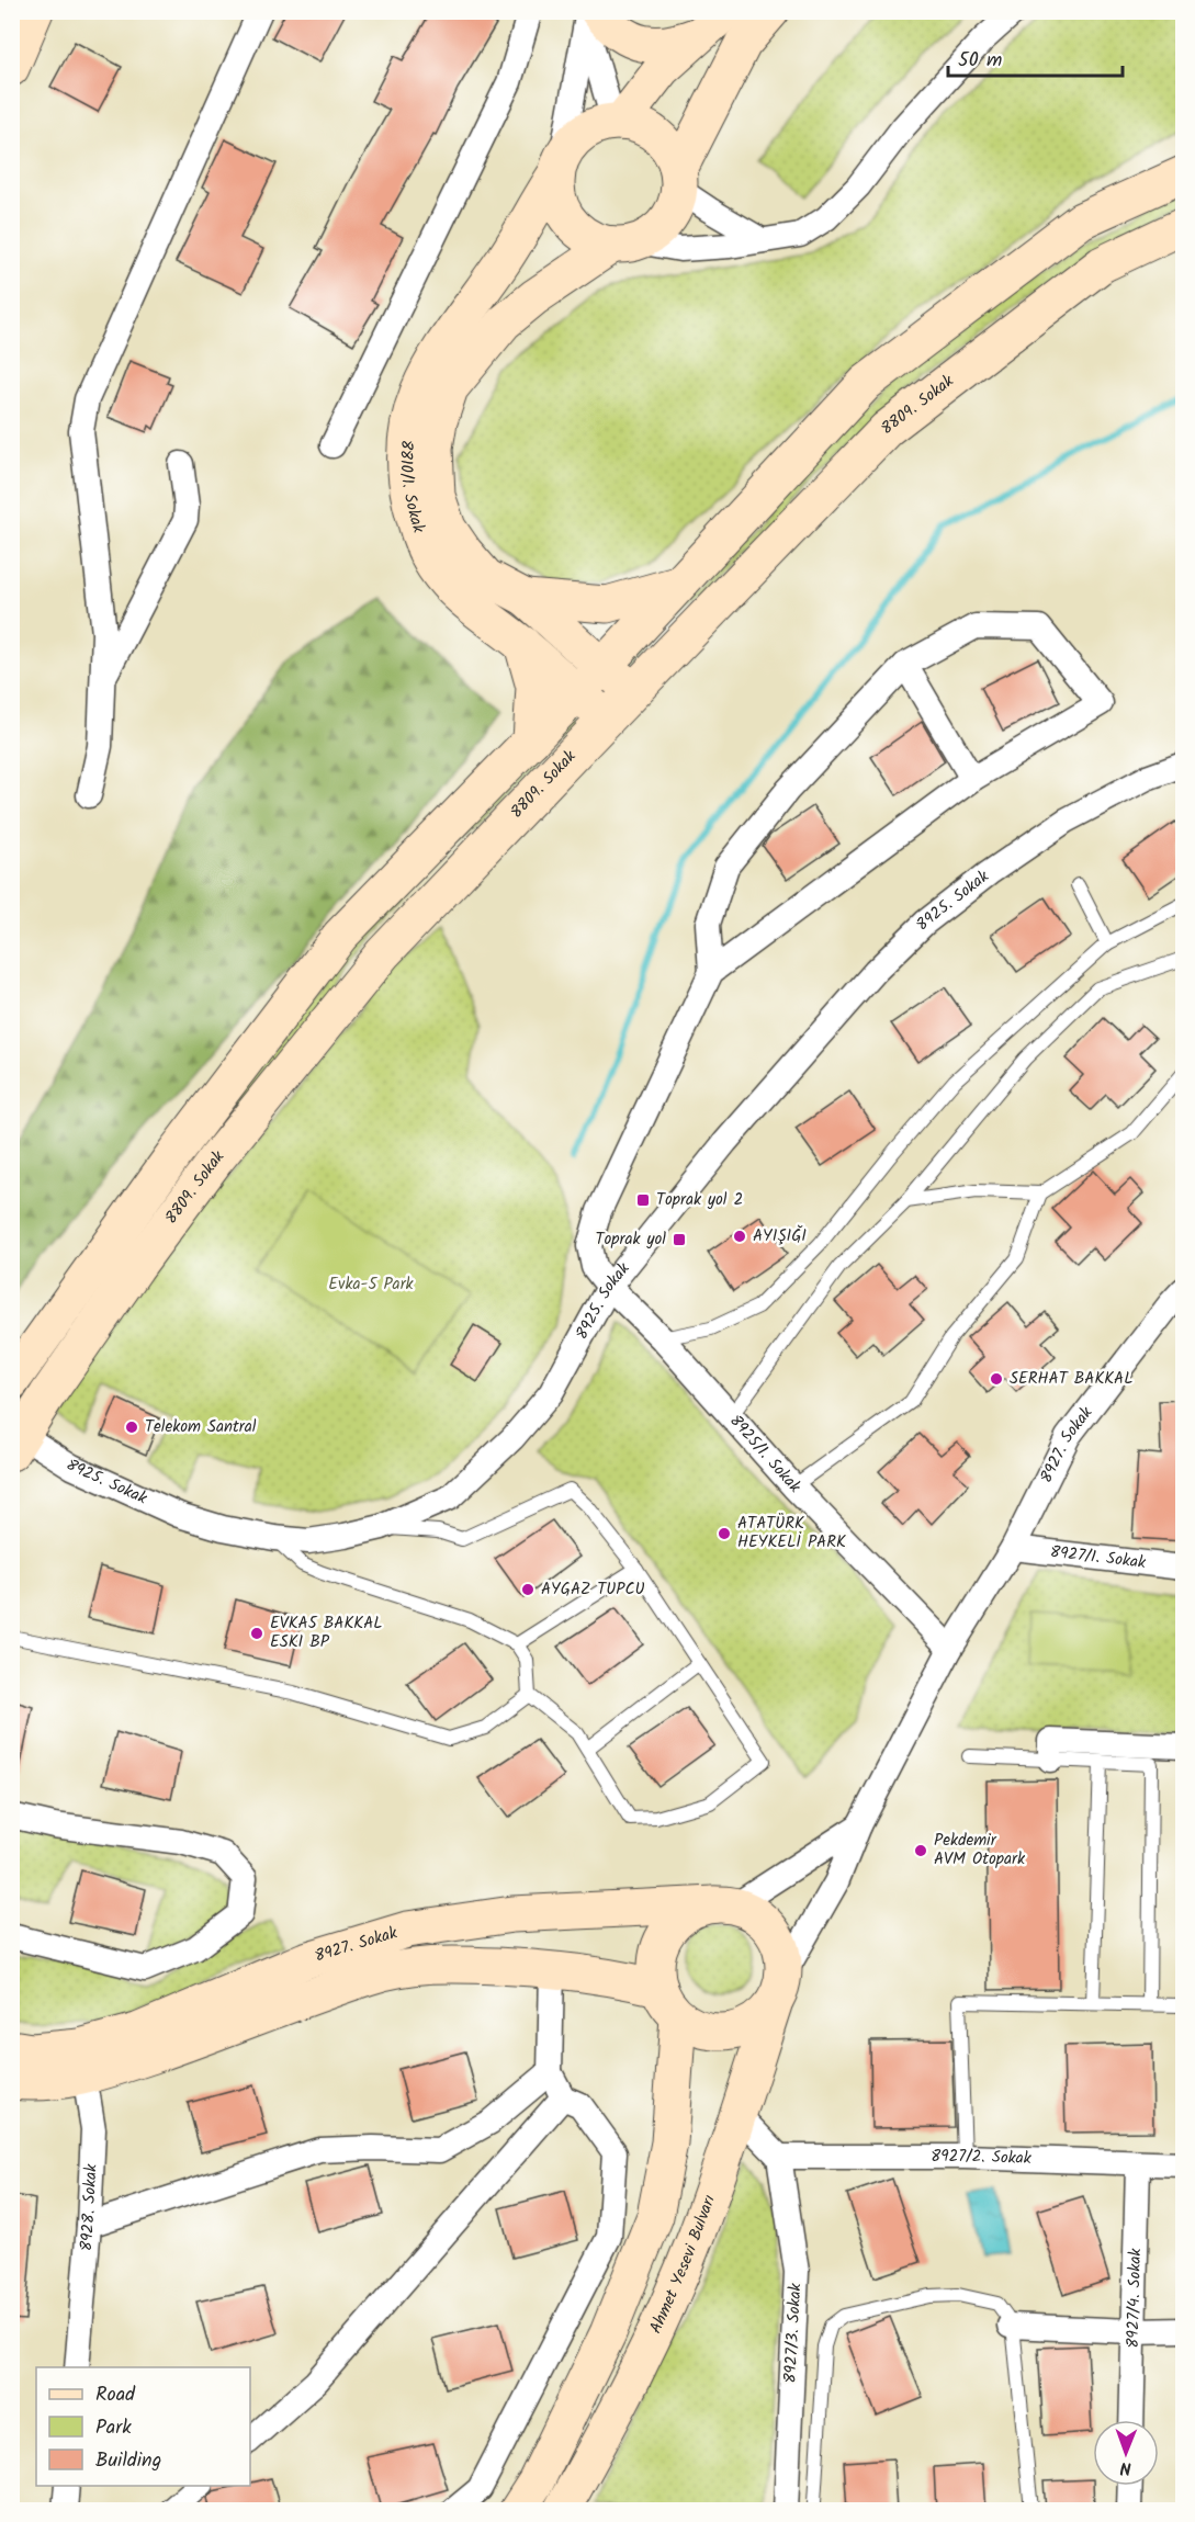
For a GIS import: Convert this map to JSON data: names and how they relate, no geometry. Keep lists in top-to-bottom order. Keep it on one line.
{"streets":{"street":["8809. Sokak","8810/1. Sokak","8925. Sokak","8927. Sokak","8925/1. Sokak","8927/1. Sokak","8927/2. Sokak","8928. Sokak","Ahmet Yesevi Bulvarı","8927/4. Sokak","8927/3. Sokak"]},"crossings":[["8809. Sokak","8810/1. Sokak"],["8809. Sokak","8925. Sokak"],["8925. Sokak","8925/1. Sokak"],["8927. Sokak","8925/1. Sokak"],["8927. Sokak","8927/1. Sokak"],["8927. Sokak","8928. Sokak"],["8927. Sokak","Ahmet Yesevi Bulvarı"],["8927/2. Sokak","8927/4. Sokak"],["8927/2. Sokak","8927/3. Sokak"]],"parks":["Evka-5 Park"],"places":{"transit":["Toprak yol 2","Toprak yol"],"other":["AYIŞIĞI","SERHAT BAKKAL","Telekom Santral","ATATÜRK HEYKELİ PARK","AYGAZ TUPCU","EVKA5 BAKKAL ESKI BP","Pekdemir AVM Otopark"]},"legend":["Road","Park","Building"],"scale_bar":"50 m","north":"bottom"}
